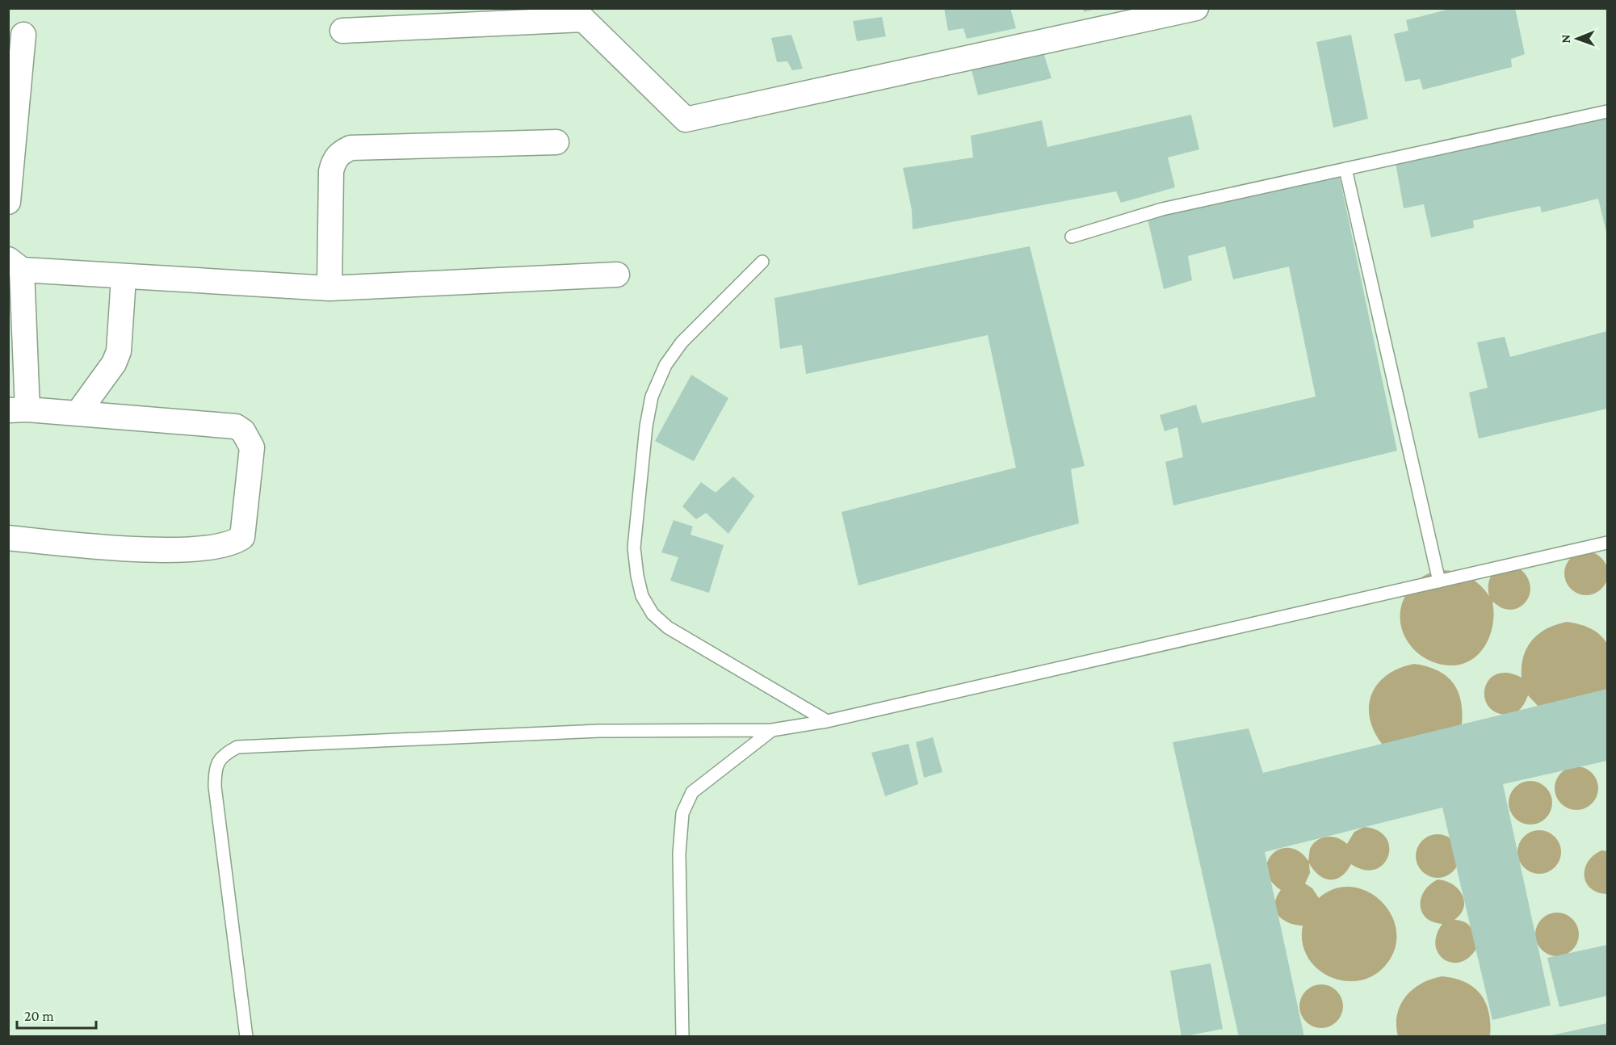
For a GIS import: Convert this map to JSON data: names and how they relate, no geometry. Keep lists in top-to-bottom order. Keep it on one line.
{"scale_bar":"20 m","north":"left"}
